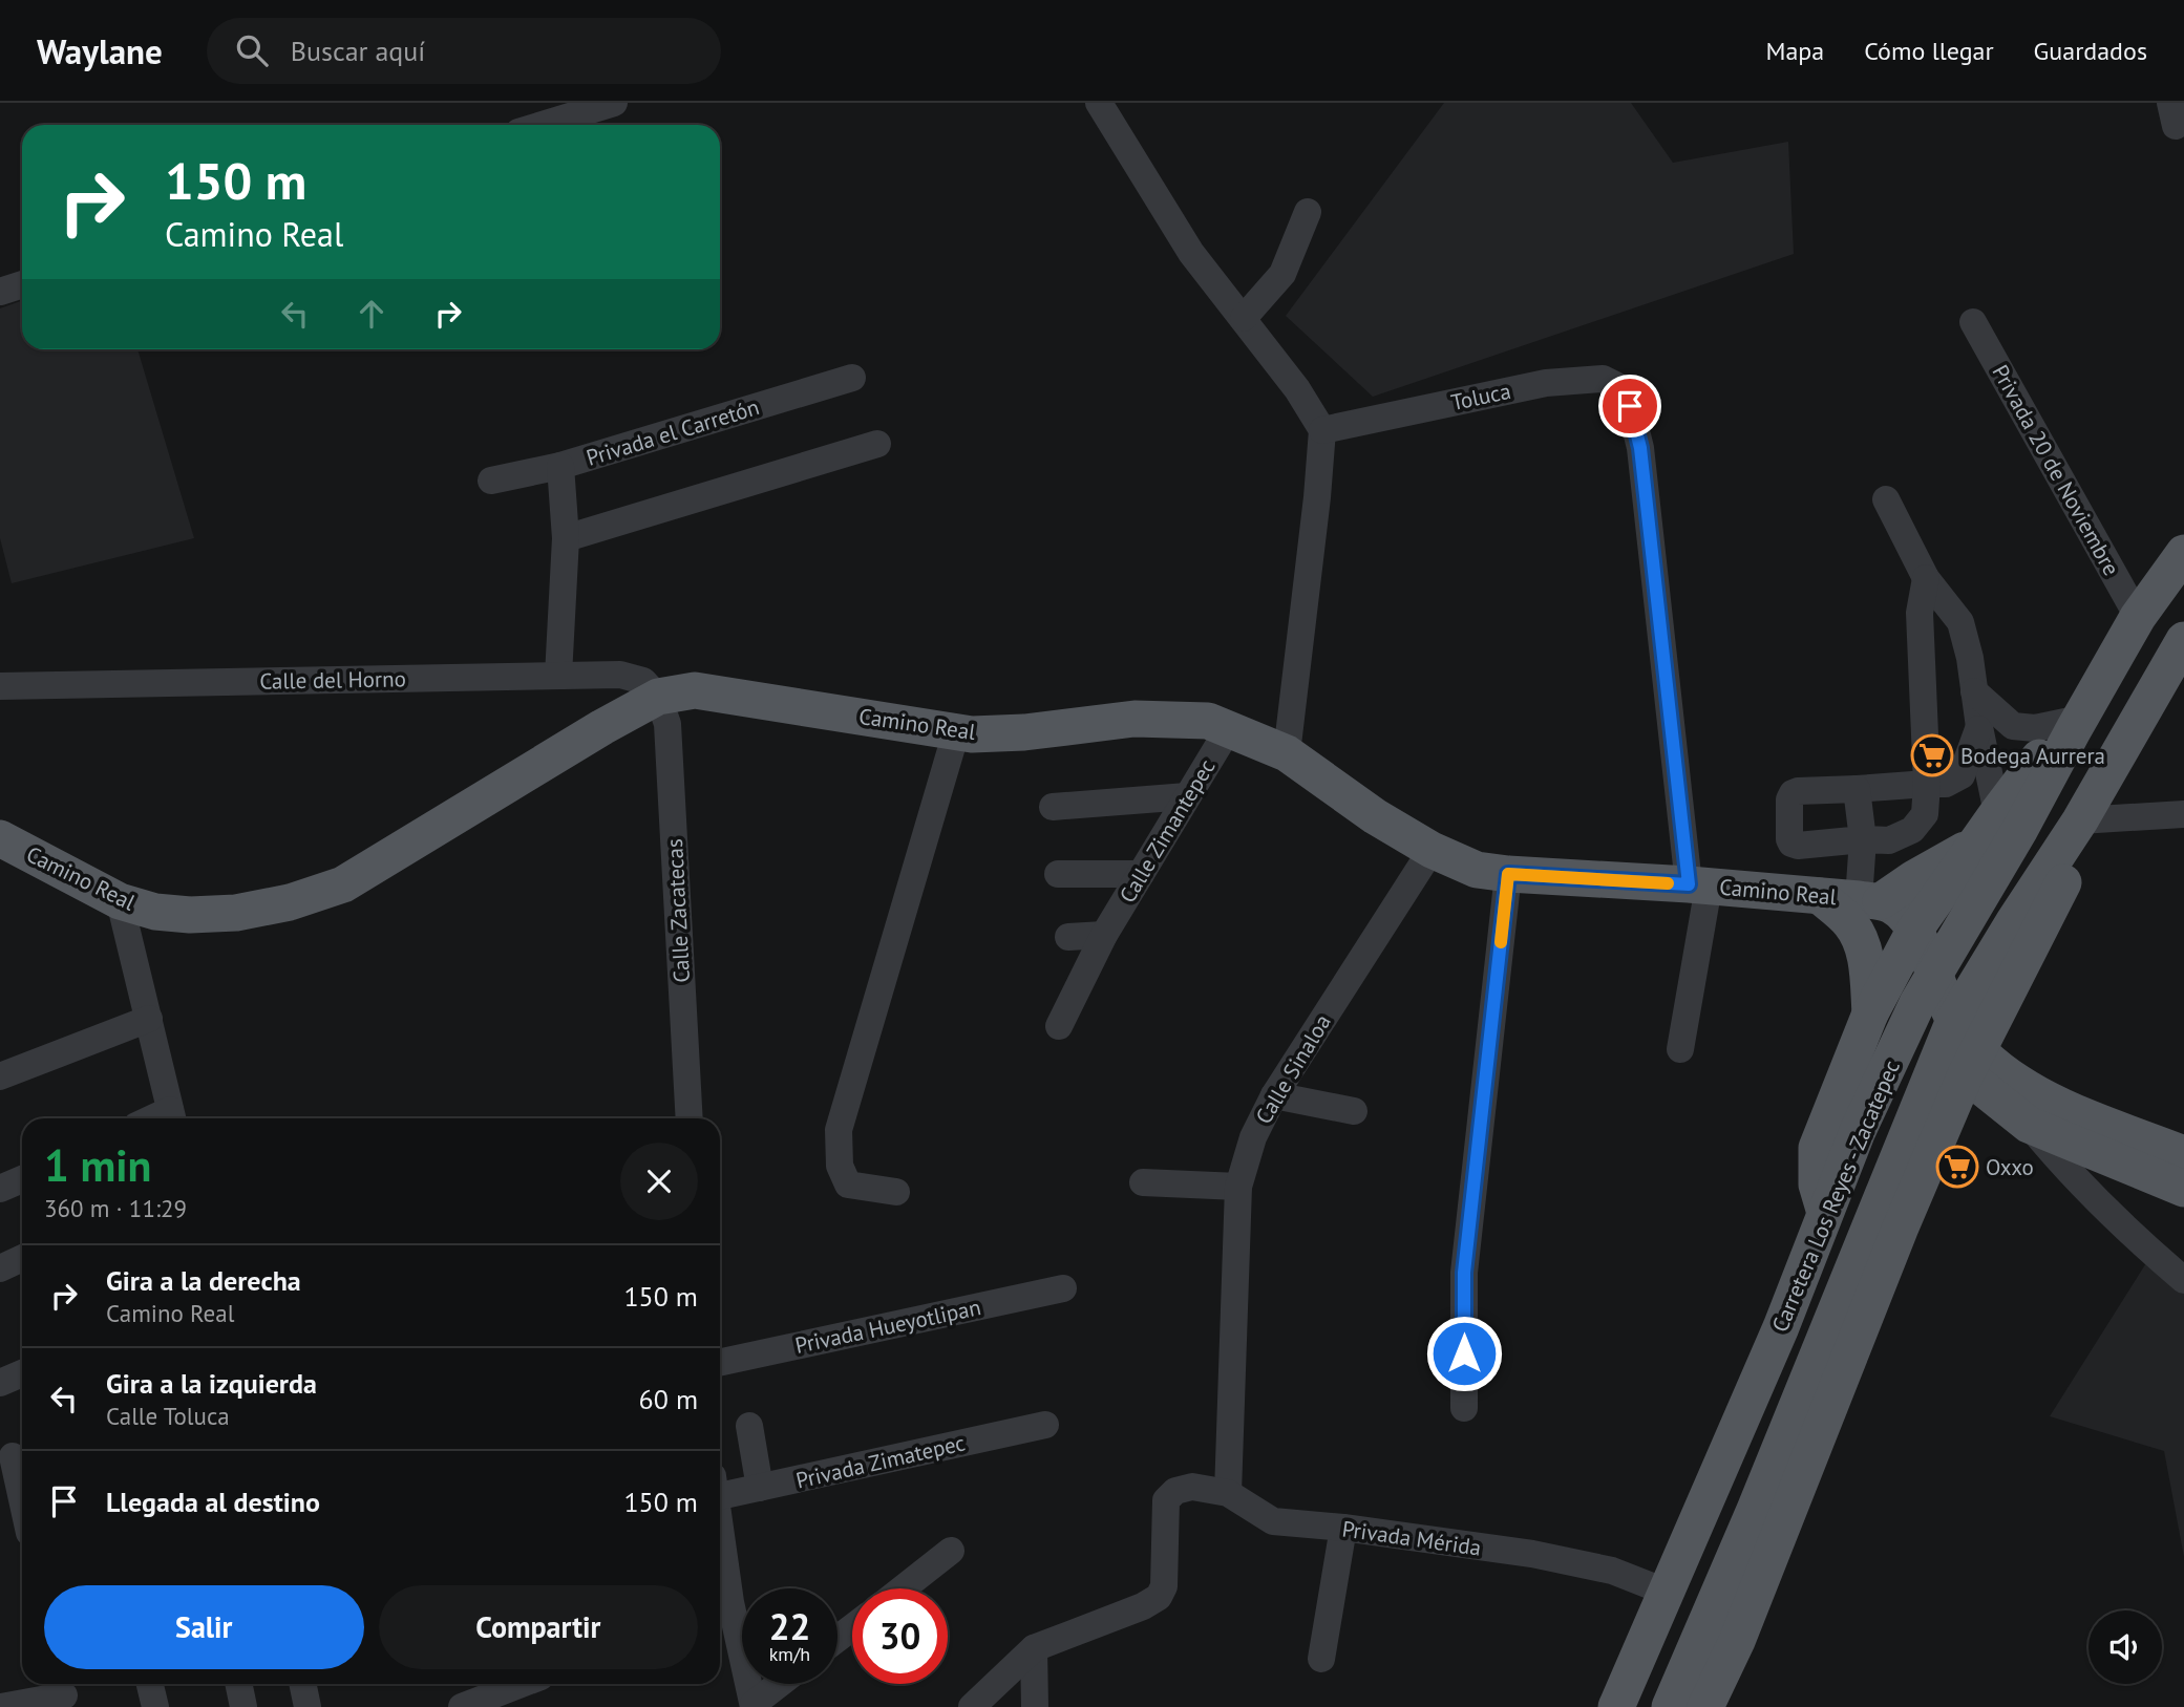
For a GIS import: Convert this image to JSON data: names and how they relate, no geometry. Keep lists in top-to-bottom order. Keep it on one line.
{"streets":{"main road":["Camino Real","Carretera Los Reyes - Zacatepec"],"street":["Toluca","Privada el Carretón","Privada 20 de Noviembre","Calle del Horno","Calle Zimantepec","Calle Zacatecas","Calle Sinaloa","Privada Hueyotlipan","Privada Zimatepec","Privada Mérida"]},"crossings":[["Toluca","Camino Real"],["Privada 20 de Noviembre","Carretera Los Reyes - Zacatepec"],["Calle del Horno","Camino Real"],["Calle del Horno","Calle Zacatecas"],["Camino Real","Calle Zimantepec"],["Camino Real","Calle Zacatecas"],["Camino Real","Calle Sinaloa"],["Camino Real","Carretera Los Reyes - Zacatepec"],["Calle Sinaloa","Privada Mérida"],["Carretera Los Reyes - Zacatepec","Privada Mérida"]],"places":{"supermarket":["Bodega Aurrera","Oxxo"]},"page":{"header":"Waylane","search":"Buscar aquí","nav":["Mapa","Cómo llegar","Guardados"],"turn":["150 m","Camino Real"],"heading":["1 min","360 m · 11:29"],"list":[{"name":"Gira a la derecha","note":"Camino Real","value":"150 m"},{"name":"Gira a la izquierda","note":"Calle Toluca","value":"60 m"},{"name":"Llegada al destino","value":"150 m"}],"buttons":["Salir","Compartir"],"speed":"22 km/h","limit":"30"}}
